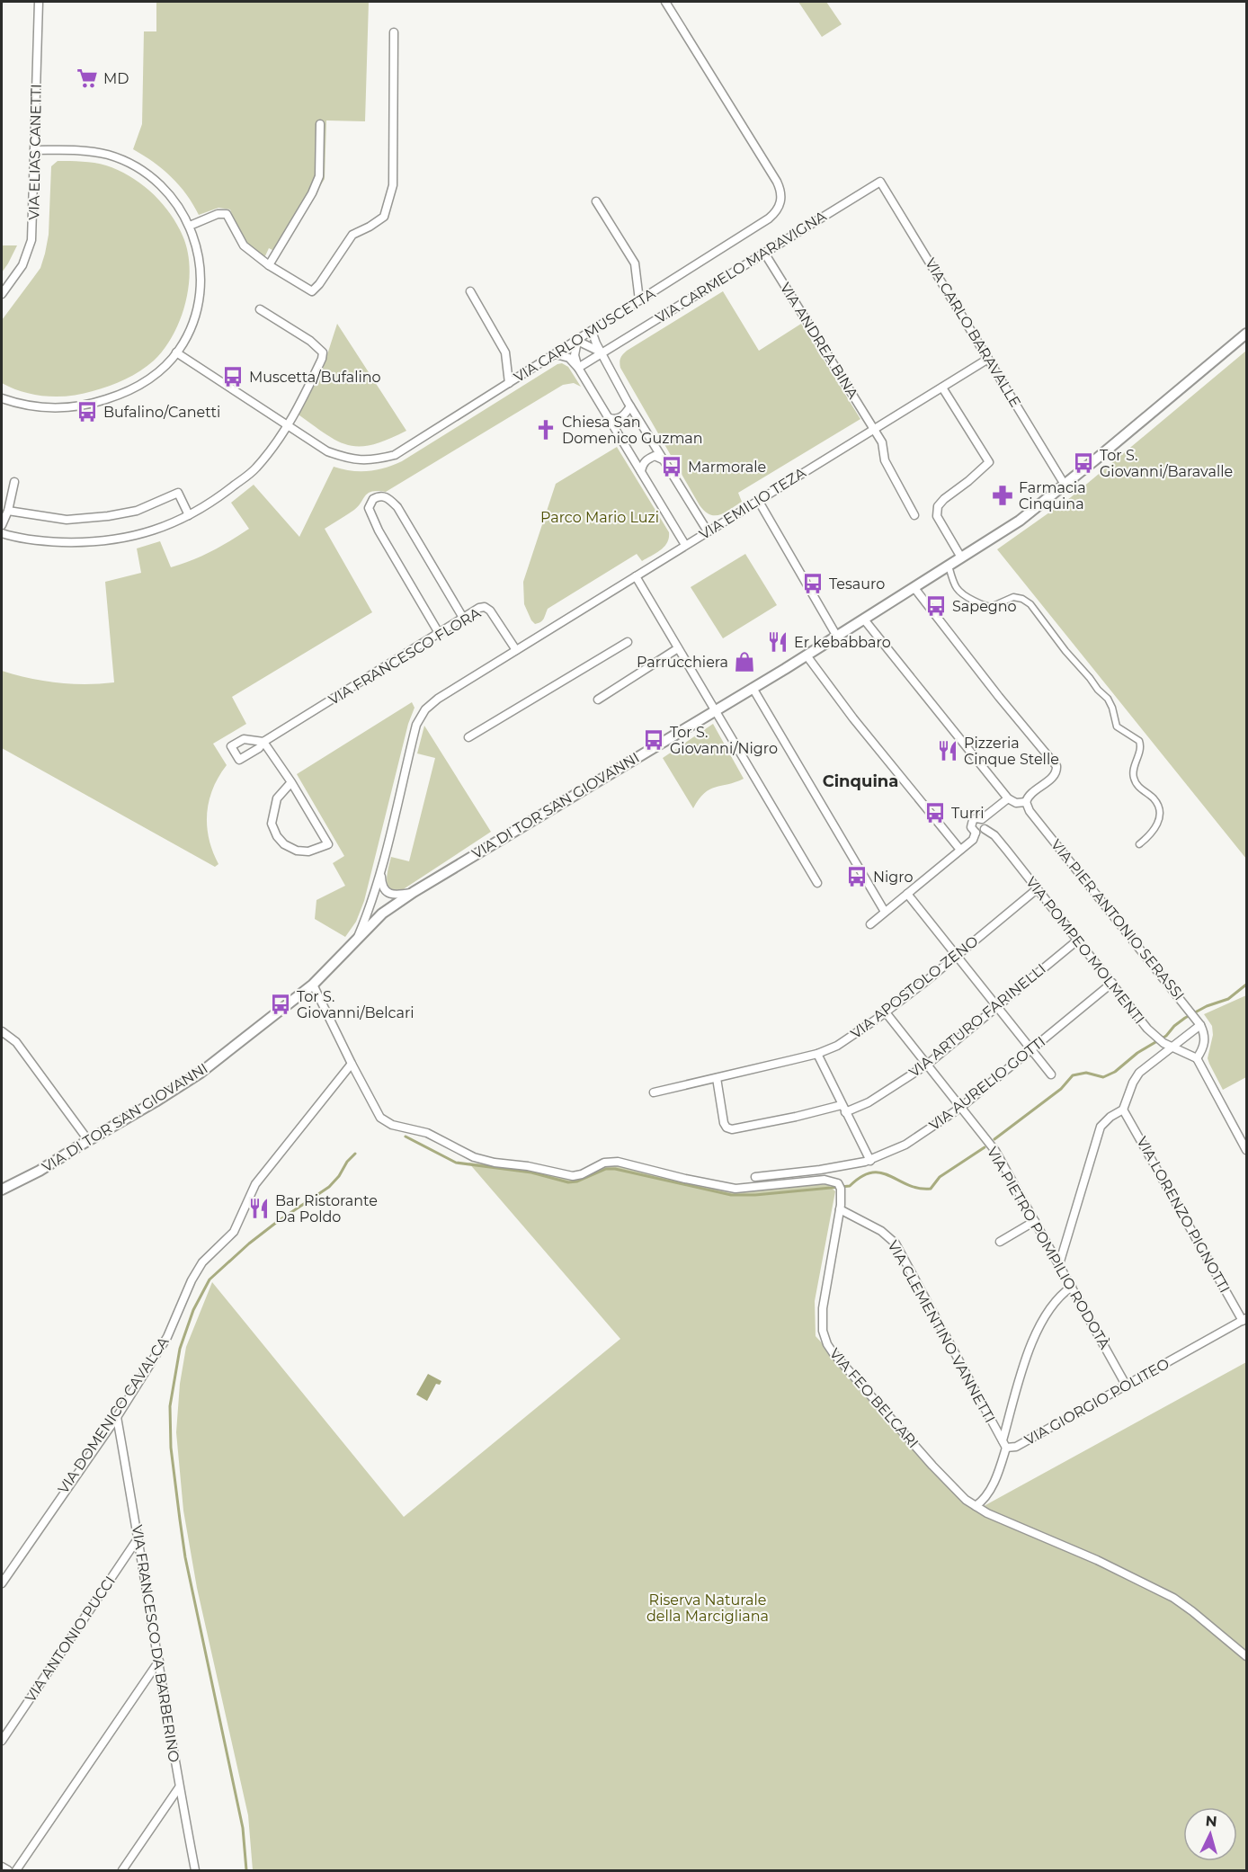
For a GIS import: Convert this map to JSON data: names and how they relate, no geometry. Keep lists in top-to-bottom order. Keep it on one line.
{"streets":{"street":["VIA ELIAS CANETTI","VIA CARMELO MARAVIGNA","VIA CARLO BARAVALLE","VIA CARLO MUSCETTA","VIA ANDREA BINA","VIA EMILIO TEZA","VIA FRANCESCO FLORA","VIA DI TOR SAN GIOVANNI","VIA PIER ANTONIO SERASSI","VIA POMPEO MOLMENTI","VIA APOSTOLO ZENO","VIA ARTURO FARINELLI","VIA AURELIO GOTTI","VIA LORENZO PIGNOTTI","VIA PIETRO POMPILIO RODOTÀ","VIA CLEMENTINO VANNETTI","VIA FEO BELCARI","VIA GIORGIO POLITEO","VIA DOMENICO CAVALCA","VIA ANTONIO PUCCI","VIA FRANCESCO DA BARBERINO"]},"crossings":[["VIA CARMELO MARAVIGNA","VIA CARLO BARAVALLE"],["VIA CARMELO MARAVIGNA","VIA ANDREA BINA"],["VIA CARLO BARAVALLE","VIA EMILIO TEZA"],["VIA CARLO BARAVALLE","VIA DI TOR SAN GIOVANNI"],["VIA ANDREA BINA","VIA EMILIO TEZA"],["VIA EMILIO TEZA","VIA FRANCESCO FLORA"],["VIA POMPEO MOLMENTI","VIA APOSTOLO ZENO"],["VIA POMPEO MOLMENTI","VIA ARTURO FARINELLI"],["VIA POMPEO MOLMENTI","VIA AURELIO GOTTI"],["VIA APOSTOLO ZENO","VIA ARTURO FARINELLI"],["VIA APOSTOLO ZENO","VIA PIETRO POMPILIO RODOTÀ"],["VIA ARTURO FARINELLI","VIA PIETRO POMPILIO RODOTÀ"],["VIA AURELIO GOTTI","VIA PIETRO POMPILIO RODOTÀ"],["VIA LORENZO PIGNOTTI","VIA GIORGIO POLITEO"],["VIA PIETRO POMPILIO RODOTÀ","VIA GIORGIO POLITEO"],["VIA CLEMENTINO VANNETTI","VIA FEO BELCARI"],["VIA CLEMENTINO VANNETTI","VIA GIORGIO POLITEO"],["VIA FEO BELCARI","VIA GIORGIO POLITEO"],["VIA DOMENICO CAVALCA","VIA FRANCESCO DA BARBERINO"],["VIA ANTONIO PUCCI","VIA FRANCESCO DA BARBERINO"]],"districts":["Cinquina"],"parks":["Parco Mario Luzi","Riserva Naturale della Marcigliana"],"places":{"supermarket":["MD"],"bus stop":["Muscetta/Bufalino","Bufalino/Canetti","Tor S. Giovanni/Baravalle","Marmorale","Tesauro","Sapegno","Tor S. Giovanni/Nigro","Turri","Nigro","Tor S. Giovanni/Belcari"],"church":["Chiesa San Domenico Guzman"],"pharmacy":["Farmacia Cinquina"],"restaurant":["Er kebabbaro","Pizzeria Cinque Stelle","Bar Ristorante Da Poldo"],"shop":["Parrucchiera"]},"north":"top"}
